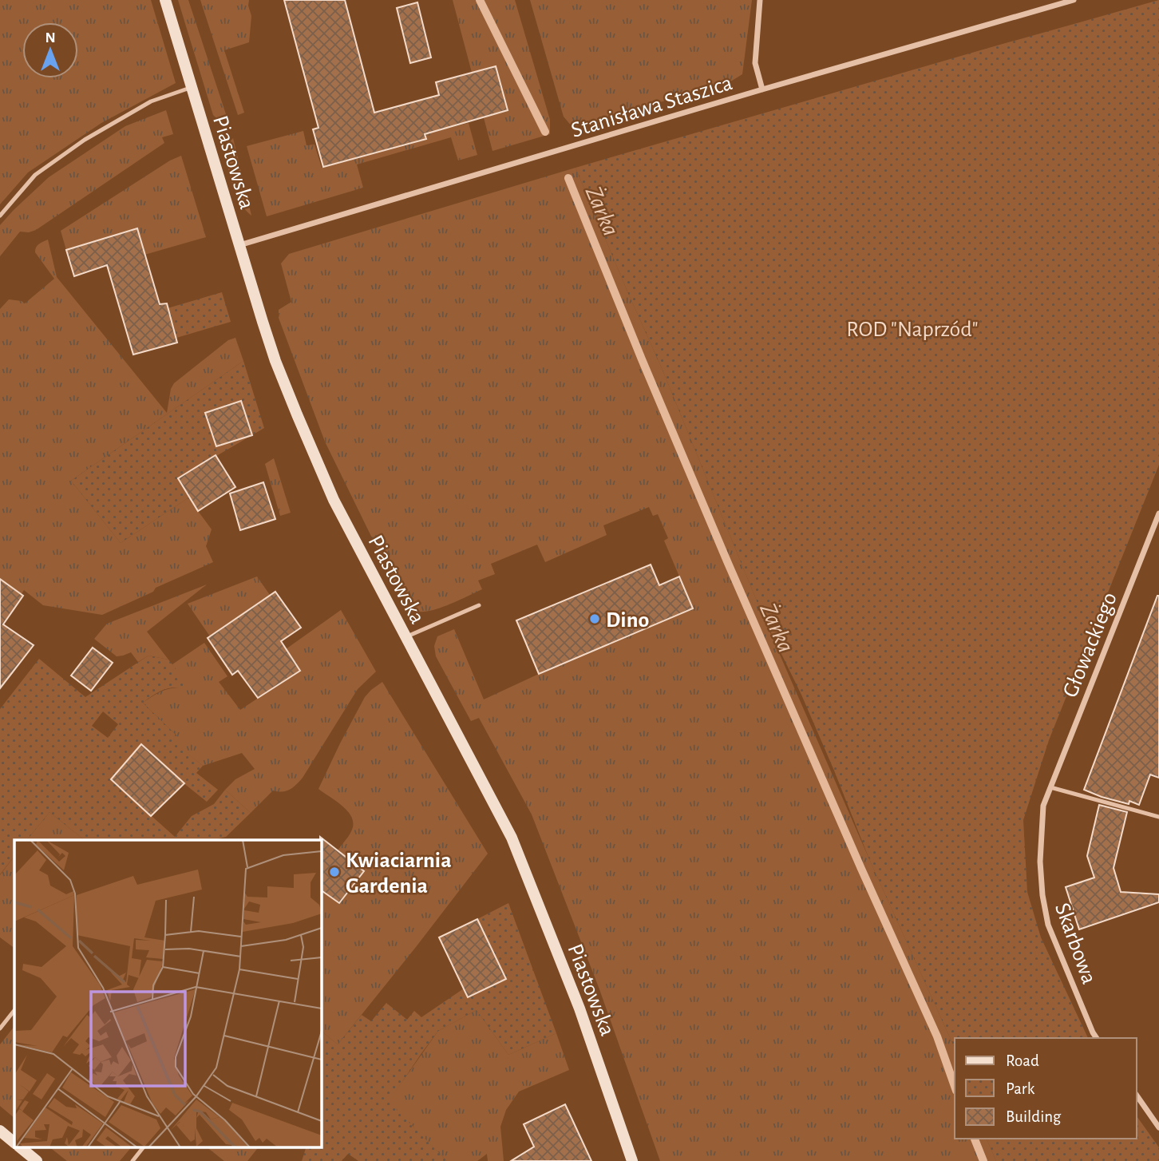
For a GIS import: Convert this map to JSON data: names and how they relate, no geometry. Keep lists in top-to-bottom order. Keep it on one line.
{"streets":{"street":["Stanisława Staszica","Piastowska","Głowackiego","Skarbowa"]},"crossings":[["Stanisława Staszica","Piastowska"],["Głowackiego","Skarbowa"]],"water":["Żarka"],"parks":["ROD \"Naprzód\""],"places":["Dino","Kwiaciarnia Gardenia"],"legend":["Road","Park","Building"],"north":"top"}
